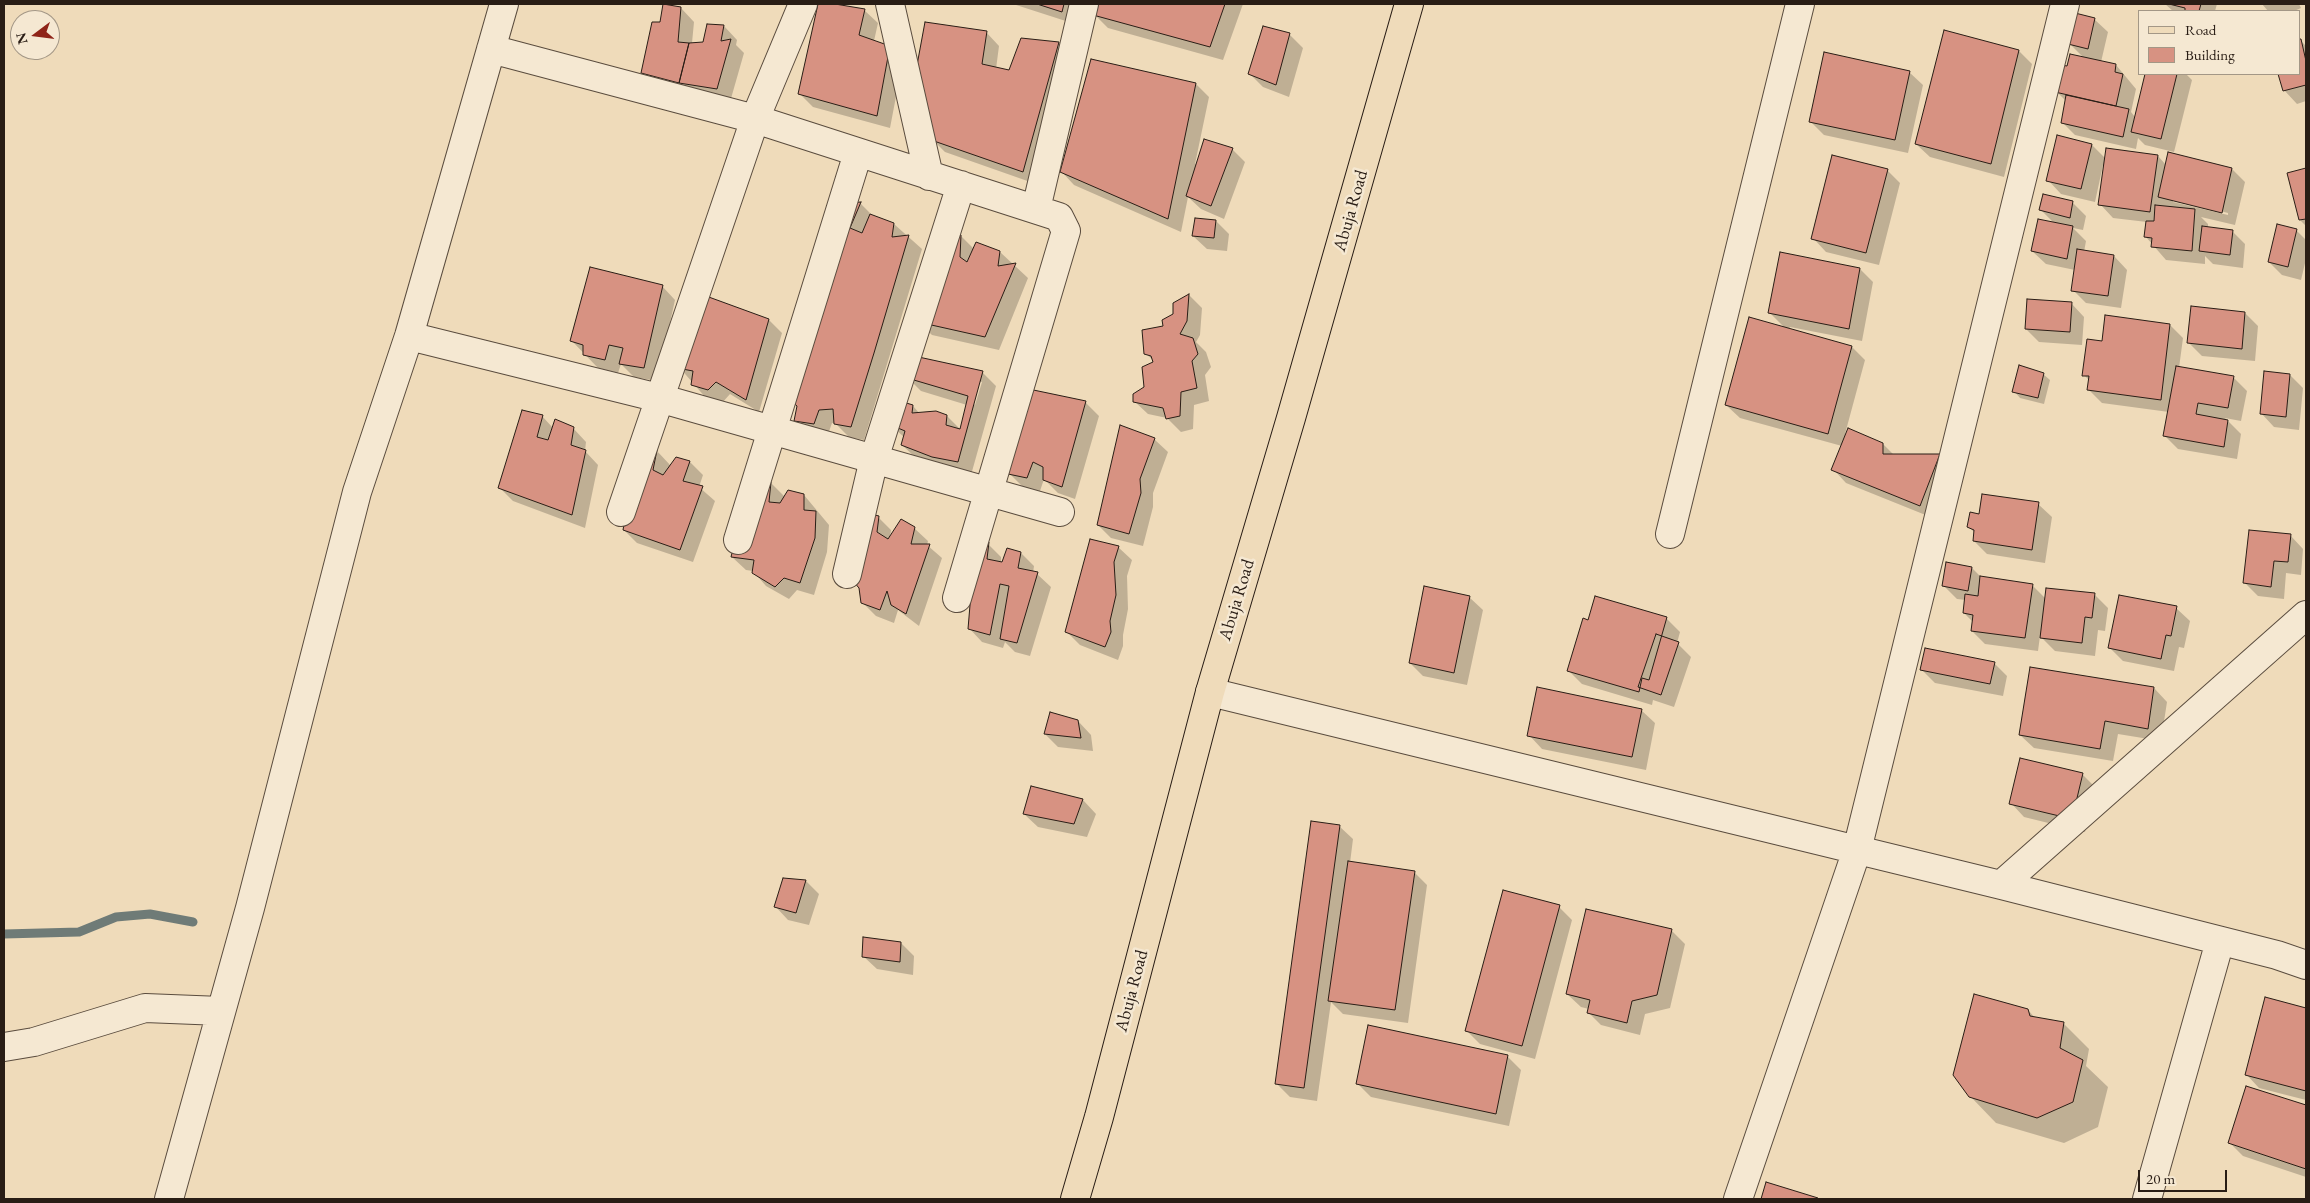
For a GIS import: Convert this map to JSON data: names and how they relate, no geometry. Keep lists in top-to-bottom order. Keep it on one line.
{"streets":{"main road":["Abuja Road"]},"legend":["Road","Building"],"scale_bar":"20 m","north":"left"}
